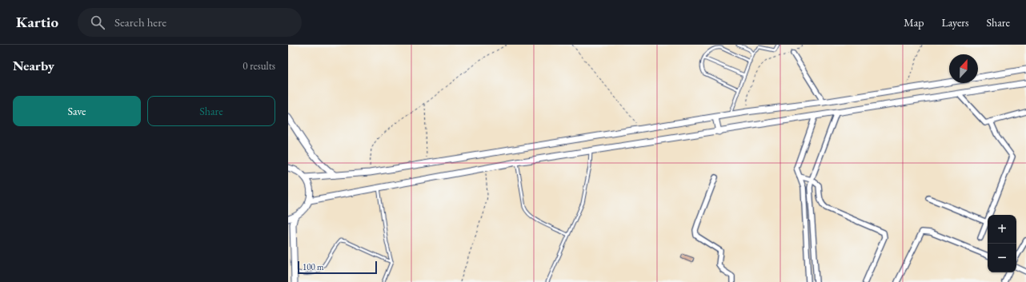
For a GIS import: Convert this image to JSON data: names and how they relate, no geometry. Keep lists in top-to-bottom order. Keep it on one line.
{"scale_bar":"100 m","north":"top","page":{"header":"Kartio","search":"Search here","nav":["Map","Layers","Share"],"heading":["Nearby","0 results"],"buttons":["Save","Share"],"map_buttons":["+","−"],"scale":"100 m"}}
